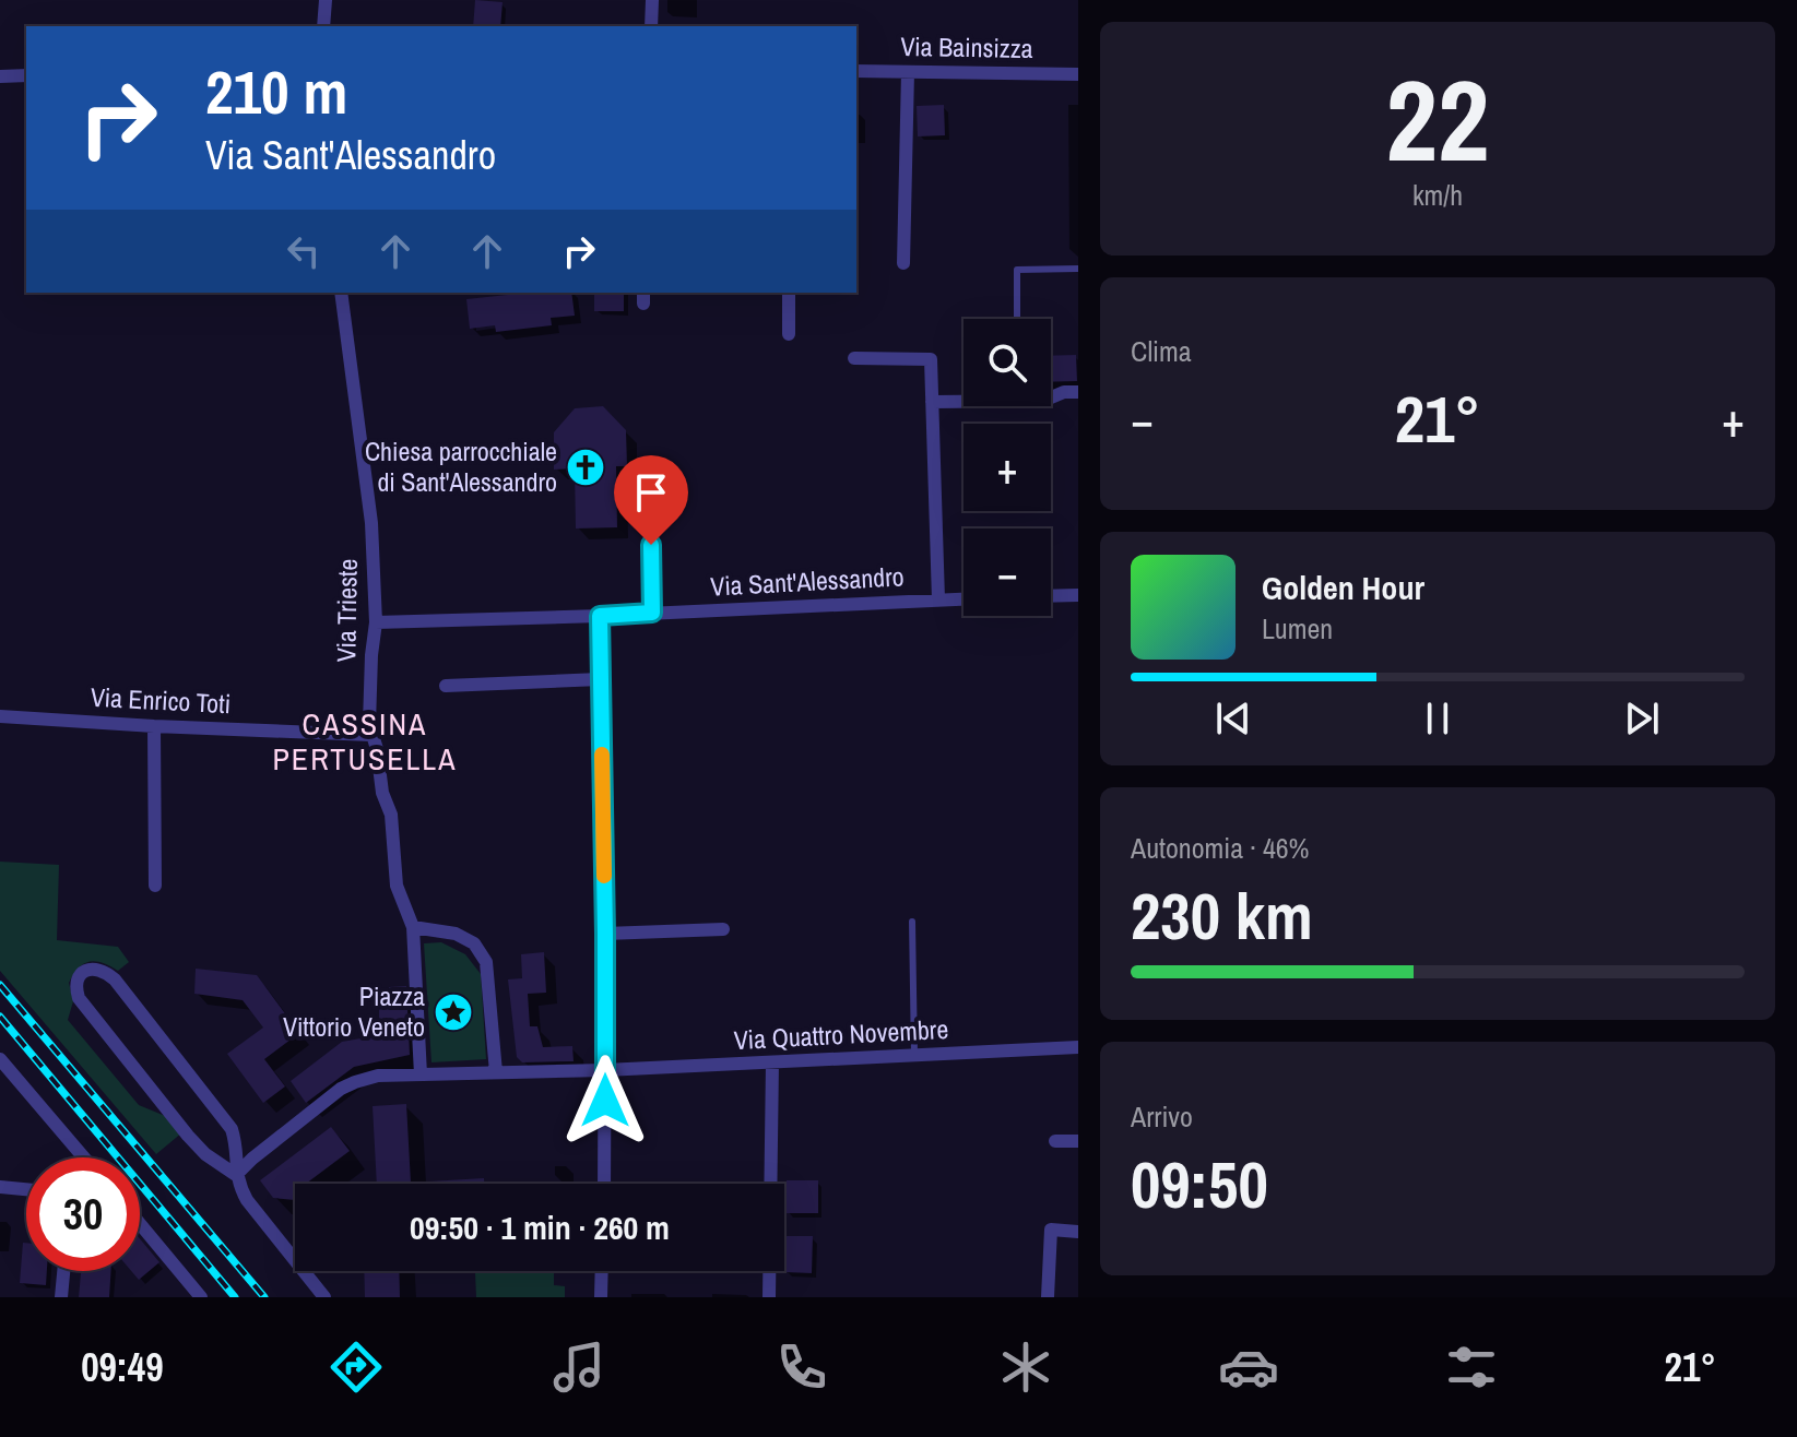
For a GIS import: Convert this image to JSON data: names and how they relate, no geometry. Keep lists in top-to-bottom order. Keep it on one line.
{"streets":{"street":["Via Bainsizza","Via Sant'Alessandro","Via Trieste","Via Enrico Toti","Via Quattro Novembre"]},"crossings":[["Via Sant'Alessandro","Via Trieste"],["Via Trieste","Via Enrico Toti"]],"districts":["CASSINA PERTUSELLA"],"places":{"church":["Chiesa parrocchiale di Sant'Alessandro"],"place":["Piazza Vittorio Veneto"]},"page":{"tile":[["22","km/h"],"Clima",["Autonomia · 46%","230 km"],["Arrivo","09:50"]],"turn":["210 m","Via Sant'Alessandro"],"map_buttons":["+","−"],"heat":["−","21°","+"],"song":["Golden Hour","Lumen"],"limit":"30","trip":"09:50 · 1 min · 260 m","tabs":["09:49","21°"]}}
